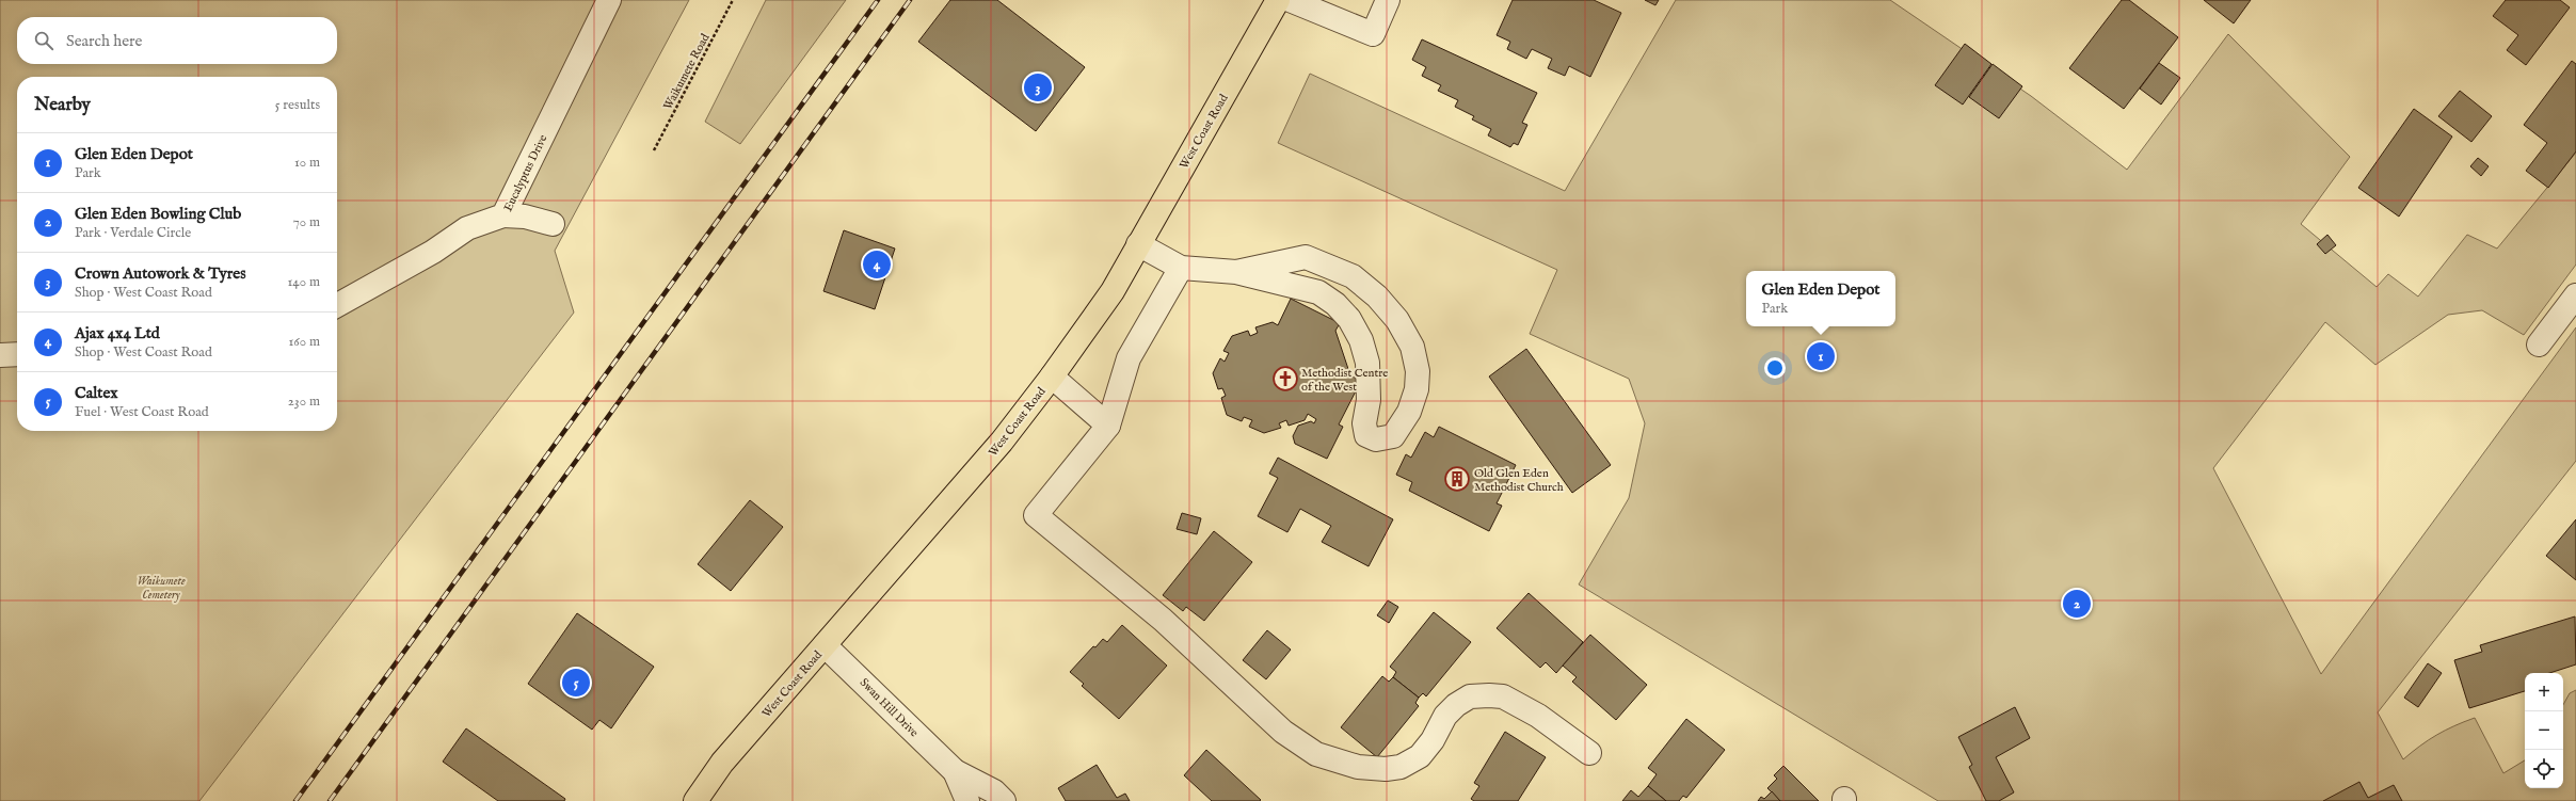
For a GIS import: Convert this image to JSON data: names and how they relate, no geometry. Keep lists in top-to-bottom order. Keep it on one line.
{"streets":{"main road":["West Coast Road"],"street":["Eucalyptus Drive","Swan Hill Drive"],"path":["Waikumete Road"]},"crossings":[["West Coast Road","Swan Hill Drive"]],"parks":["Waikumete Cemetery"],"places":{"church":["Methodist Centre of the West"],"building":["Old Glen Eden Methodist Church"]},"page":{"search":"Search here","pins":["3","4","1","2","5"],"heading":["Nearby","5 results"],"list":[{"mark":"1","name":"Glen Eden Depot","note":"Park","value":"10 m"},{"mark":"2","name":"Glen Eden Bowling Club","note":"Park · Verdale Circle","value":"70 m"},{"mark":"3","name":"Crown Autowork & Tyres","note":"Shop · West Coast Road","value":"140 m"},{"mark":"4","name":"Ajax 4x4 Ltd","note":"Shop · West Coast Road","value":"160 m"},{"mark":"5","name":"Caltex","note":"Fuel · West Coast Road","value":"230 m"}],"popup":["Glen Eden Depot","Park"],"map_buttons":["+","−"]}}
